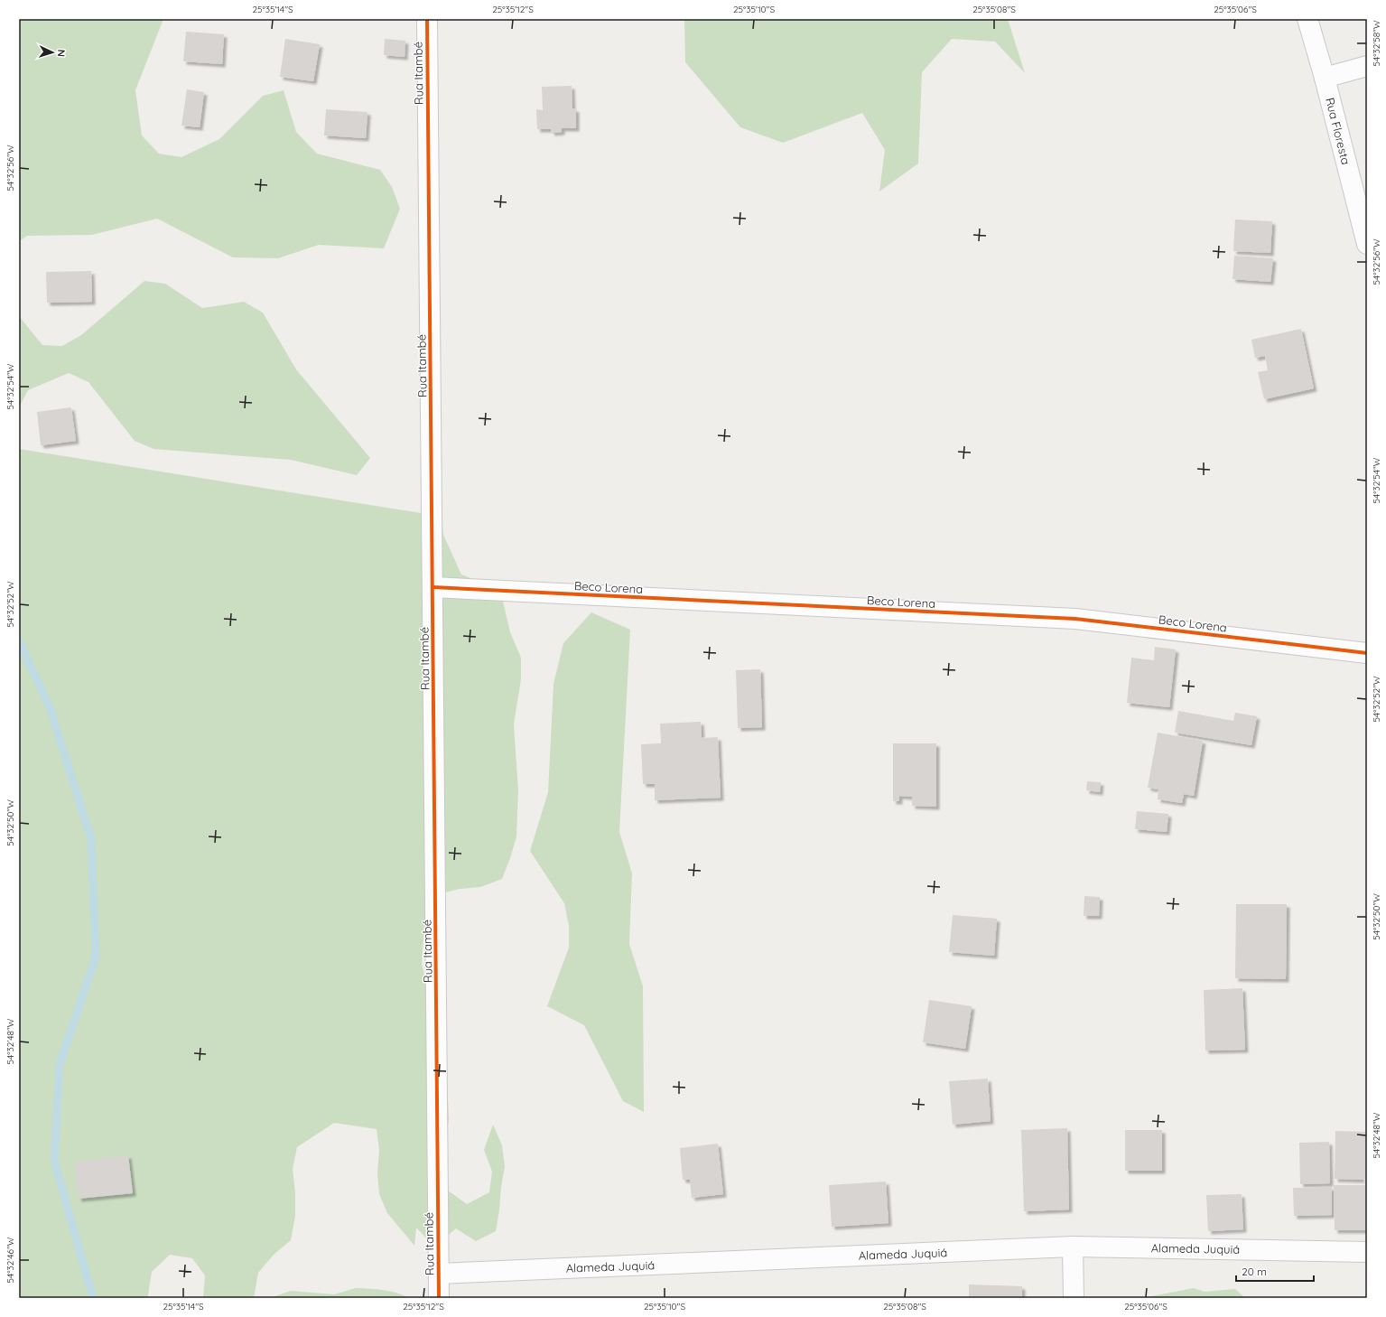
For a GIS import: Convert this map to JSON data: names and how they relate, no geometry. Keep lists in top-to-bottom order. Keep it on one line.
{"streets":{"street":["Rua Itambé","Rua Floresta","Beco Lorena","Alameda Juquiá"]},"crossings":[["Rua Itambé","Beco Lorena"],["Rua Itambé","Alameda Juquiá"]],"scale_bar":"20 m","north":"right","coordinates":["25°35'14\"S","25°35'12\"S","25°35'10\"S","25°35'08\"S","25°35'06\"S","54°32'58\"W","54°32'56\"W","54°32'54\"W","54°32'52\"W","54°32'50\"W","54°32'48\"W","54°32'46\"W"]}
